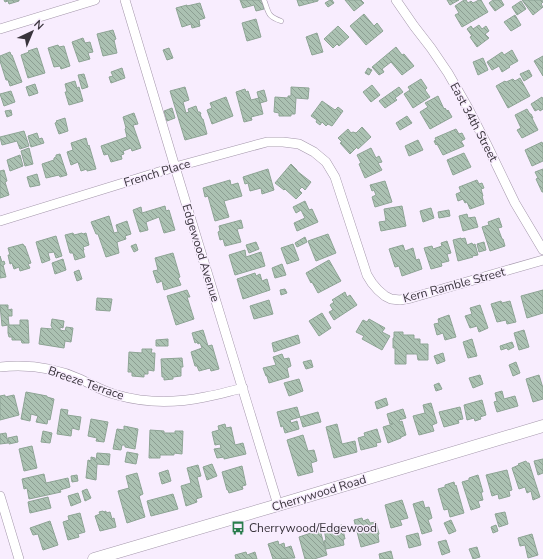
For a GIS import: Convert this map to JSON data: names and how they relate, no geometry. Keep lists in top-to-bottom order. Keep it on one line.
{"streets":{"street":["East 34th Street","French Place","Edgewood Avenue","Kern Ramble Street","Breeze Terrace","Cherrywood Road"]},"crossings":[["French Place","Edgewood Avenue"],["French Place","Kern Ramble Street"],["Edgewood Avenue","Breeze Terrace"],["Edgewood Avenue","Cherrywood Road"]],"places":{"bus stop":["Cherrywood/Edgewood"]},"north":"top right"}
